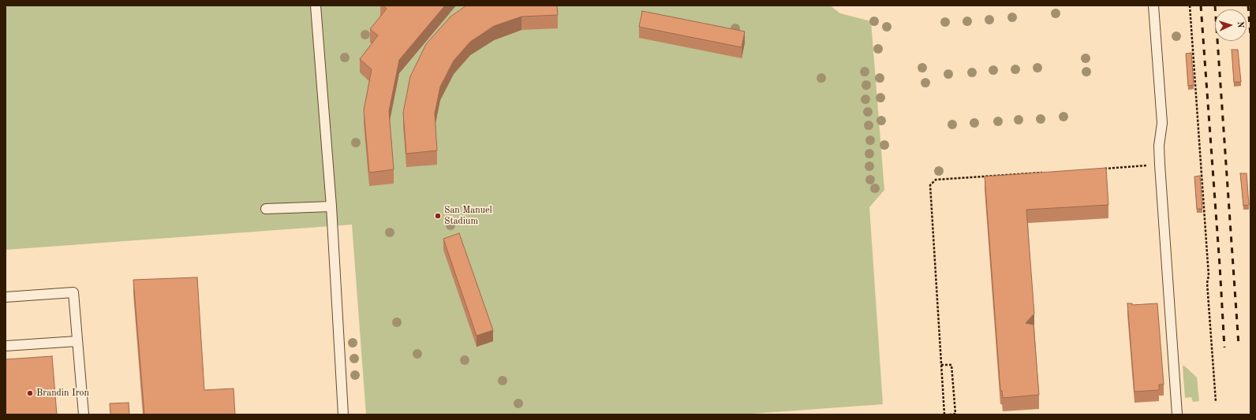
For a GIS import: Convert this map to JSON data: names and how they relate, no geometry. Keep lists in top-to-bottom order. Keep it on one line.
{"places":["San Manuel Stadium","Brandin Iron"],"north":"right"}
